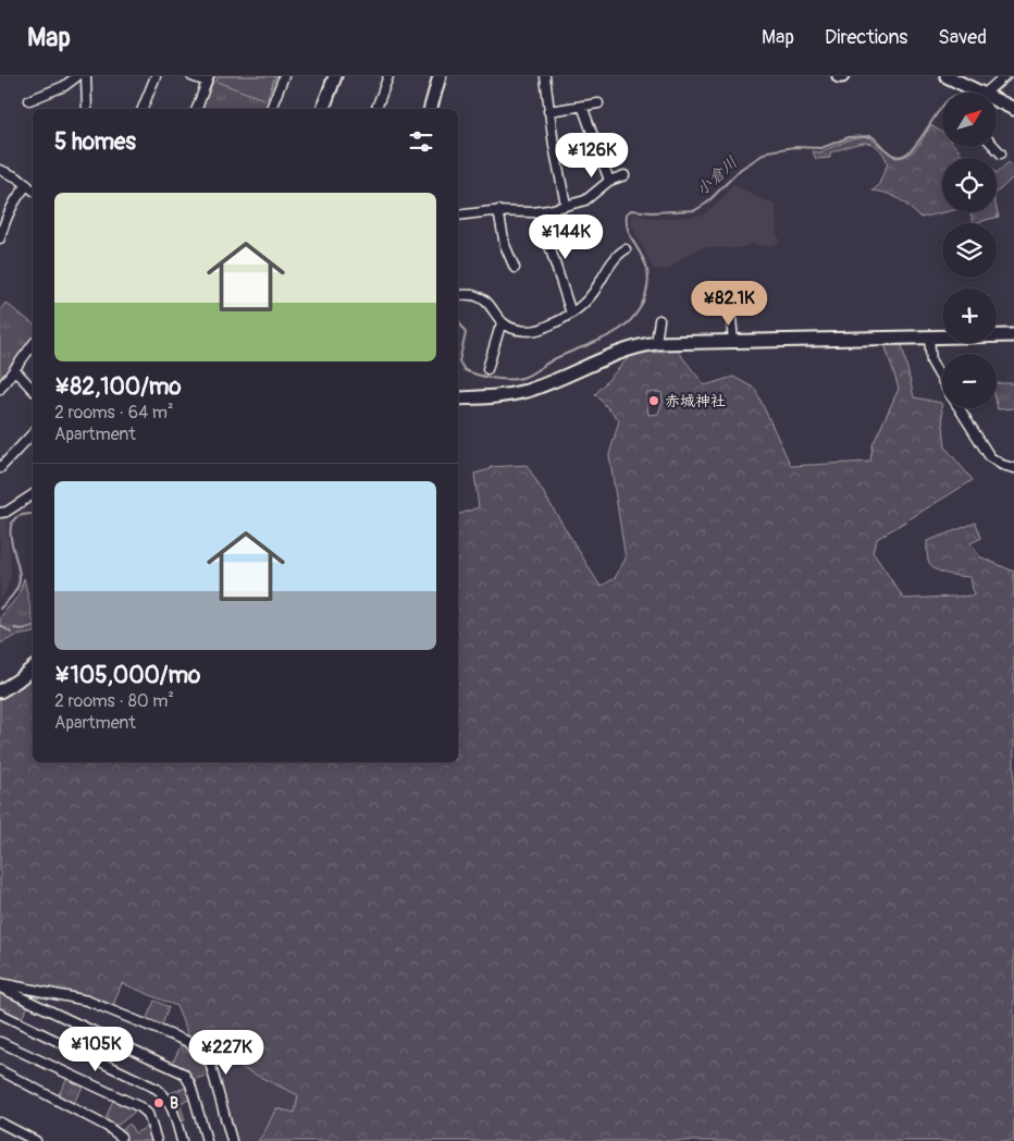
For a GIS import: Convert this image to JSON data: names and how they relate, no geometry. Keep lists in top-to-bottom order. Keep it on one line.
{"water":["小倉川"],"places":["赤城神社","B"],"north":"top right","page":{"header":"Map","nav":["Map","Directions","Saved"],"map_buttons":["+","−"],"heading":"5 homes","price":["¥126K","¥144K","¥82.1K","¥105K","¥227K"],"list":[{"name":"¥82,100/mo","note":"2 rooms · 64 m² · Apartment"},{"name":"¥105,000/mo","note":"2 rooms · 80 m² · Apartment"}]}}
